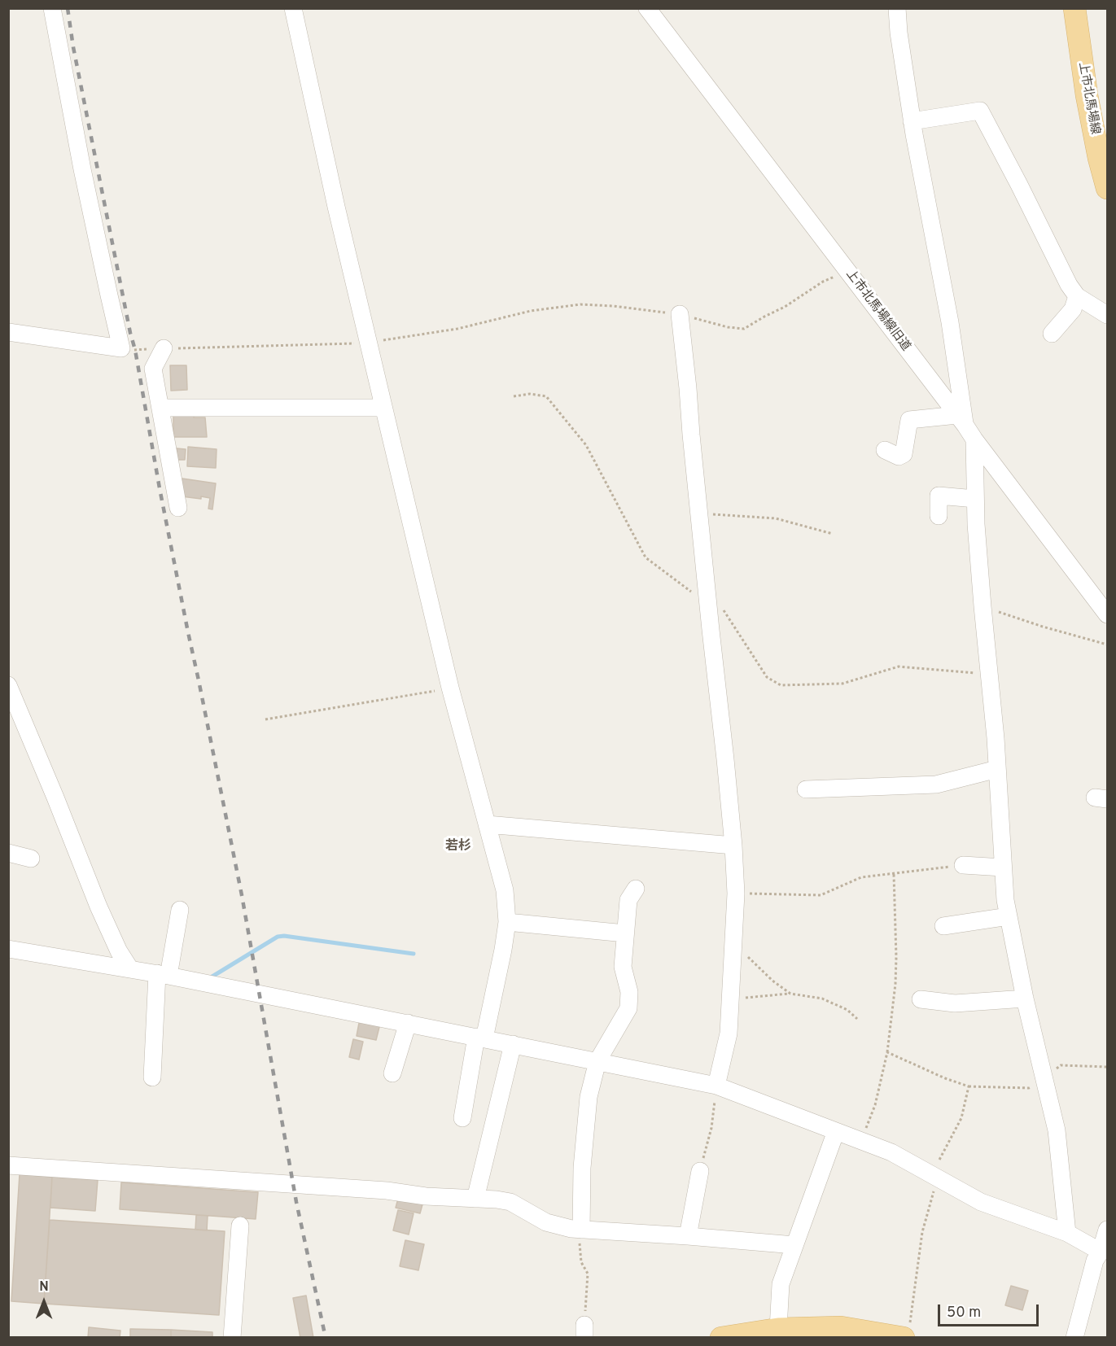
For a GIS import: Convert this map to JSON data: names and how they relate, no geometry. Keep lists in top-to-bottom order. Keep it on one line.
{"streets":{"main road":["上市北馬場線"],"street":["上市北馬場線旧道"]},"districts":["若杉"],"scale_bar":"50 m","north":"top"}
